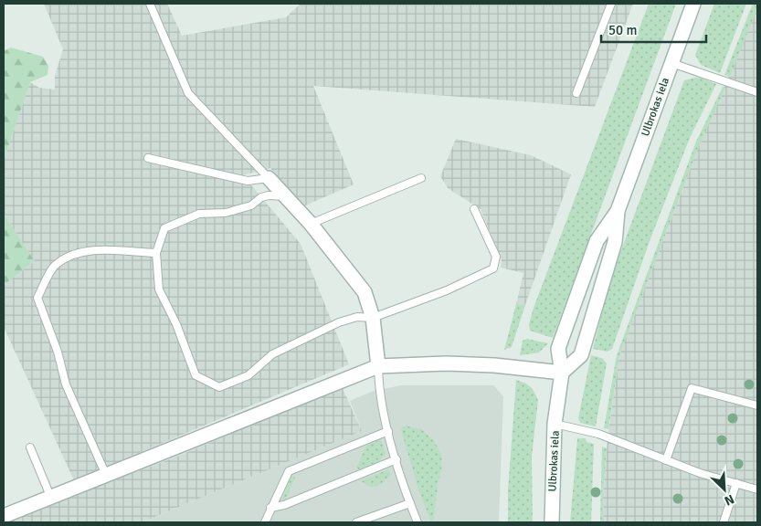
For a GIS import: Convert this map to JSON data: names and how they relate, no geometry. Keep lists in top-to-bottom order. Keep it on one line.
{"streets":{"street":["Ulbrokas iela"]},"scale_bar":"50 m","north":"bottom right"}
